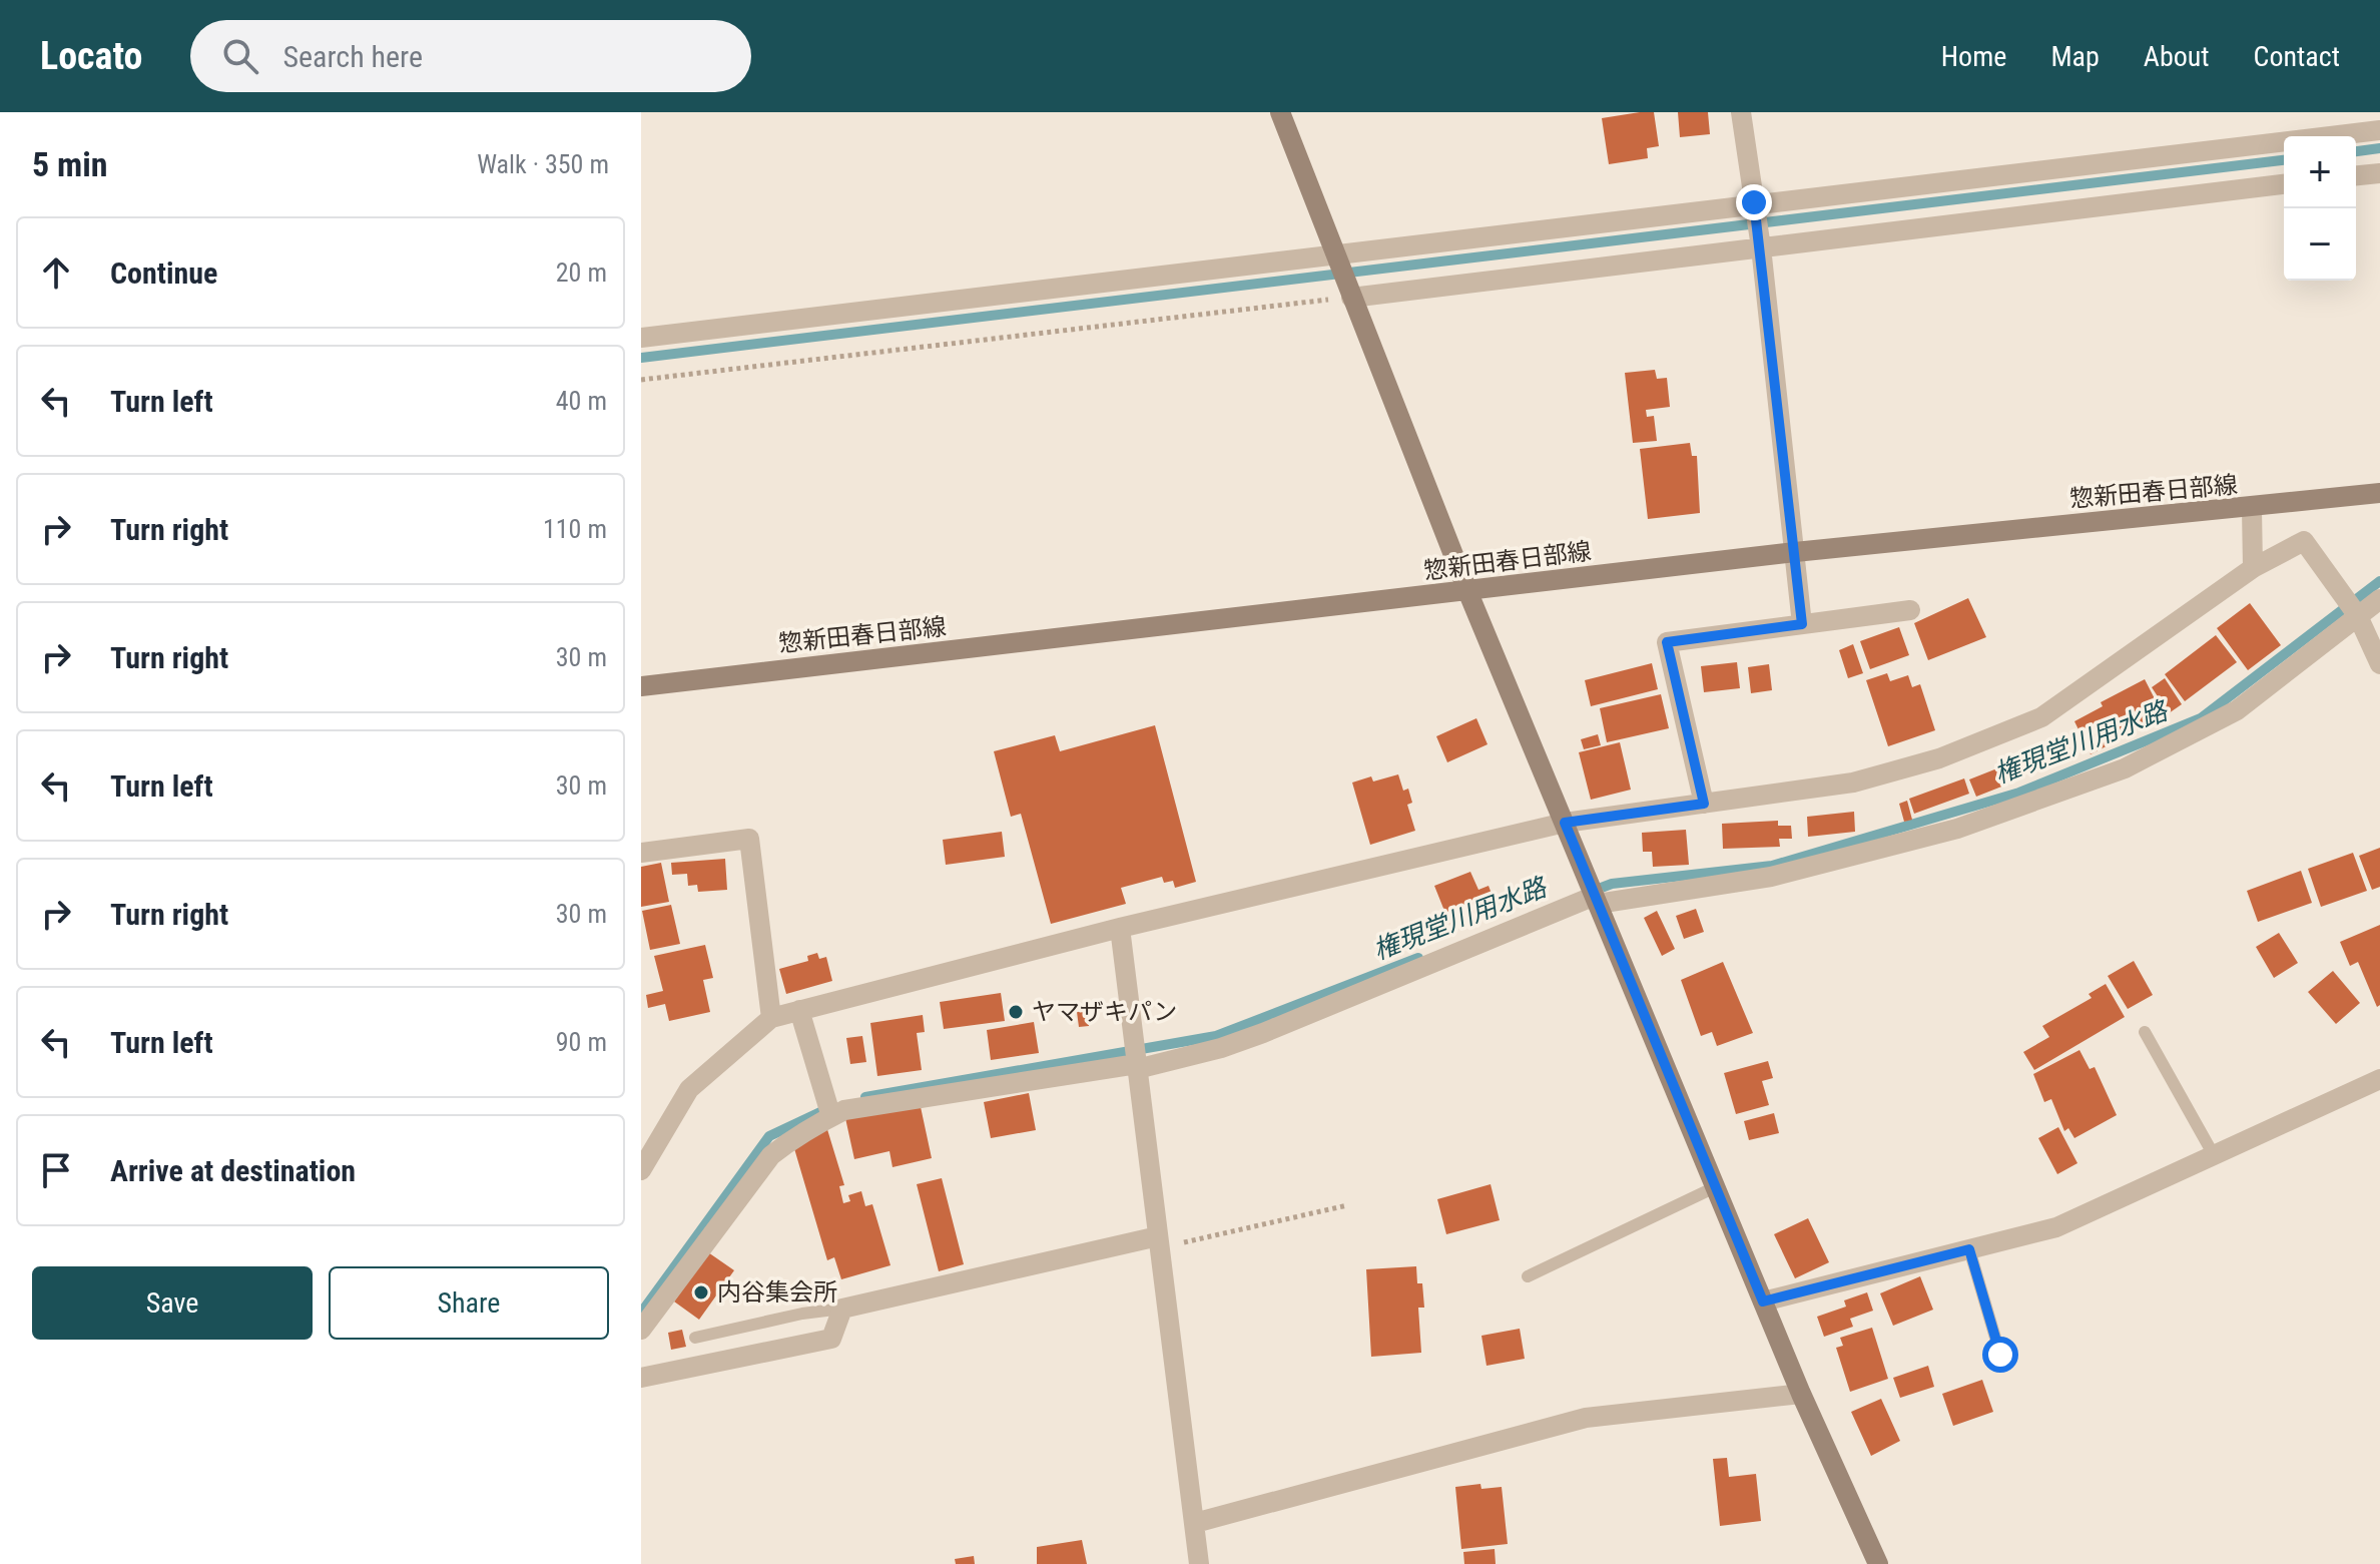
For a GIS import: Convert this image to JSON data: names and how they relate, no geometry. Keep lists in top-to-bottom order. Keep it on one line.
{"streets":{"main road":["惣新田春日部線"]},"water":["権現堂川用水路"],"places":["ヤマザキパン","内谷集会所"],"page":{"header":"Locato","search":"Search here","nav":["Home","Map","About","Contact"],"heading":["5 min","Walk · 350 m"],"map_buttons":["+","−"],"list":[["Continue","20 m"],["Turn left","40 m"],["Turn right","110 m"],["Turn right","30 m"],["Turn left","30 m"],["Turn right","30 m"],["Turn left","90 m"],"Arrive at destination"],"buttons":["Save","Share"]}}
